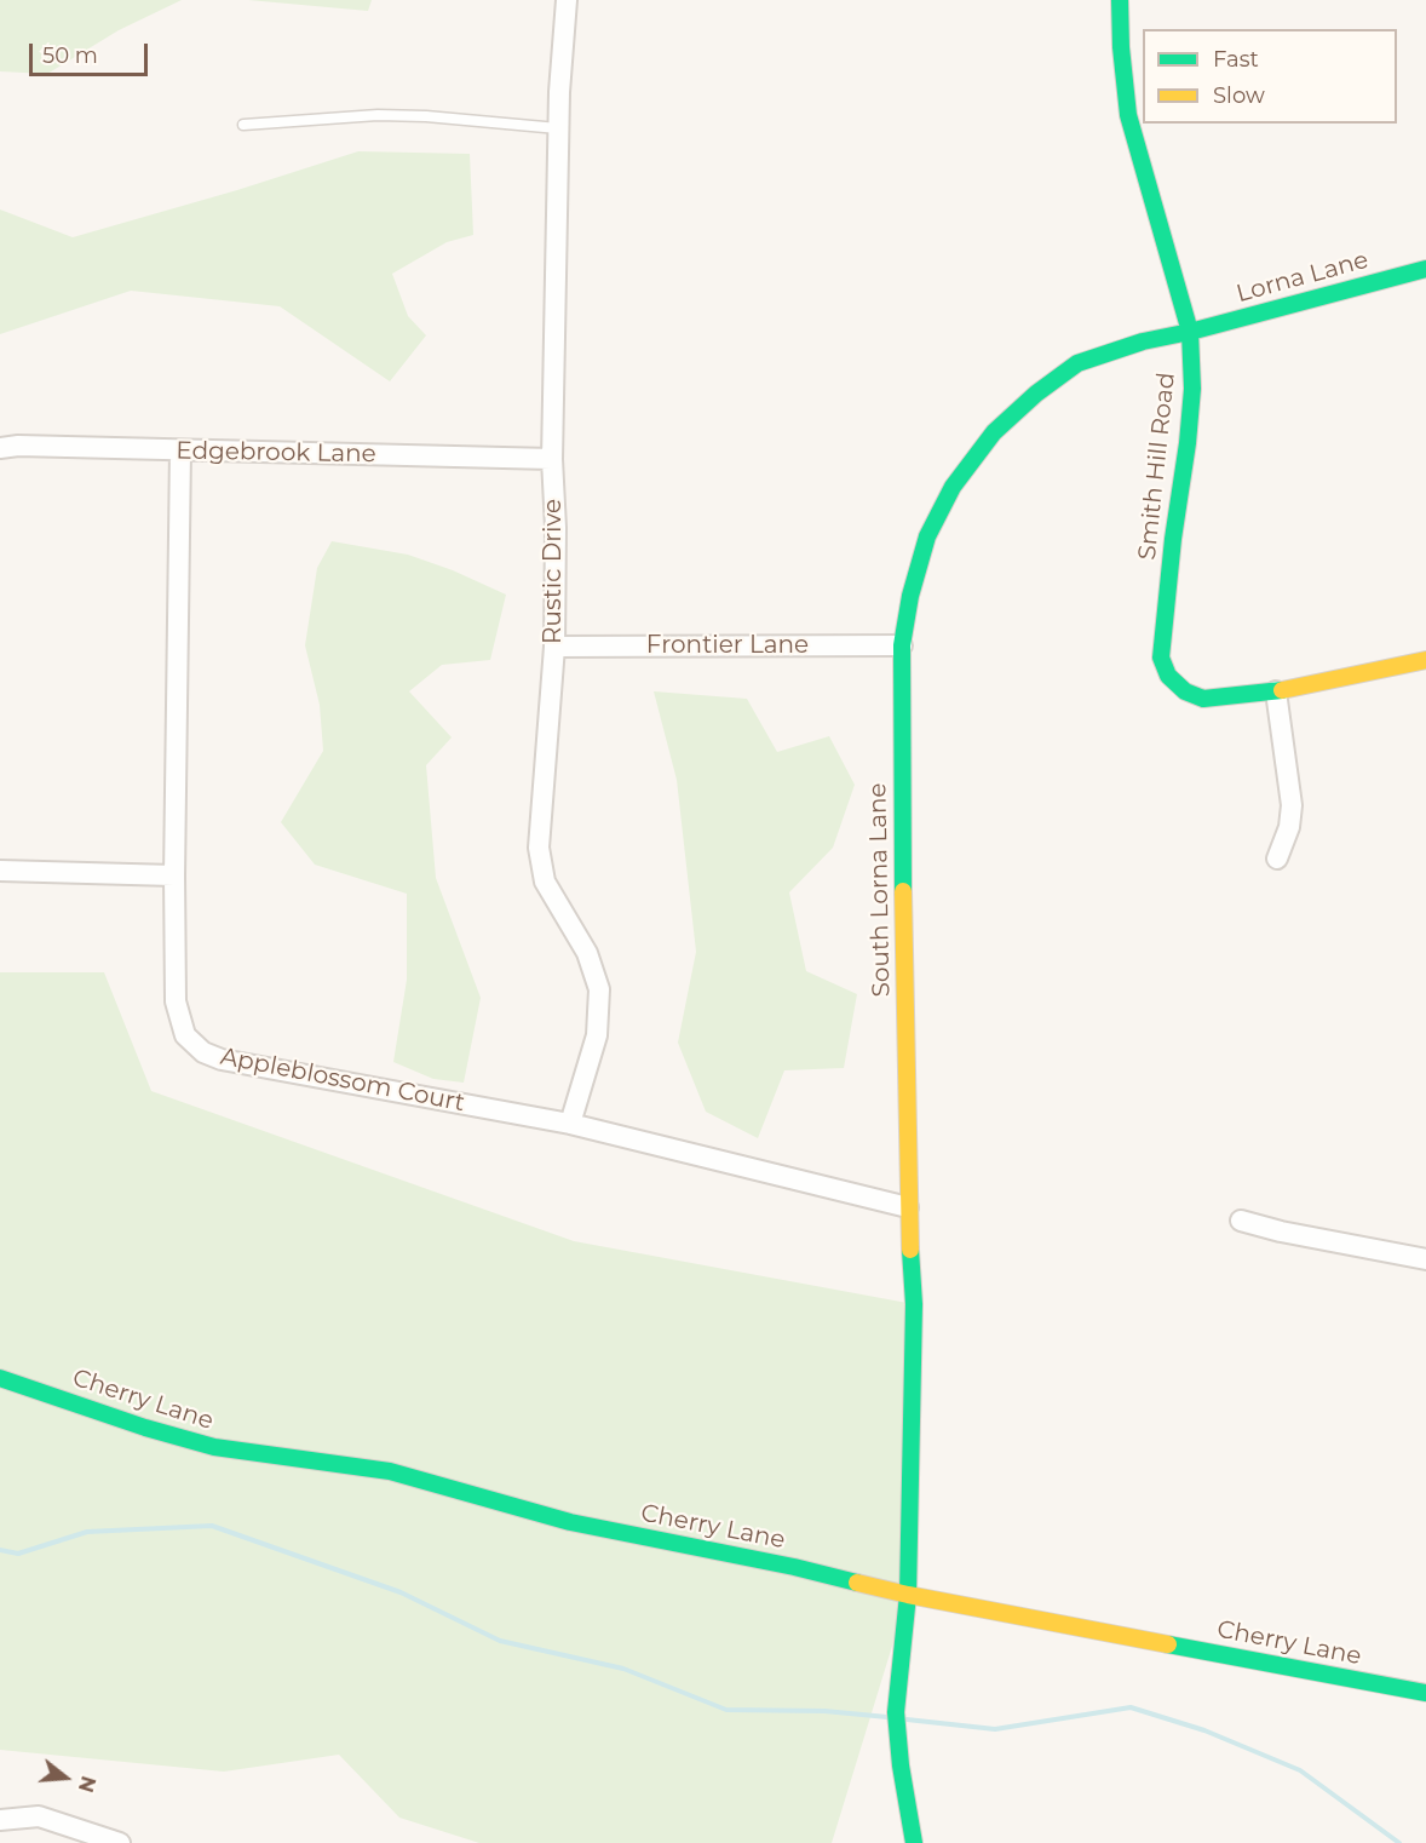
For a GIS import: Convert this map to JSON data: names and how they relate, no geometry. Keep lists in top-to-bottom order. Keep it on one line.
{"streets":{"street":["Lorna Lane","Edgebrook Lane","Smith Hill Road","Rustic Drive","Frontier Lane","South Lorna Lane","Appleblossom Court","Cherry Lane"]},"crossings":[["Lorna Lane","Smith Hill Road"],["Lorna Lane","South Lorna Lane"],["Edgebrook Lane","Rustic Drive"],["Edgebrook Lane","Appleblossom Court"],["Smith Hill Road","South Lorna Lane"],["Rustic Drive","Frontier Lane"],["Rustic Drive","Appleblossom Court"],["Frontier Lane","South Lorna Lane"],["South Lorna Lane","Appleblossom Court"],["South Lorna Lane","Cherry Lane"]],"legend":["Fast","Slow"],"scale_bar":"50 m","north":"right"}
